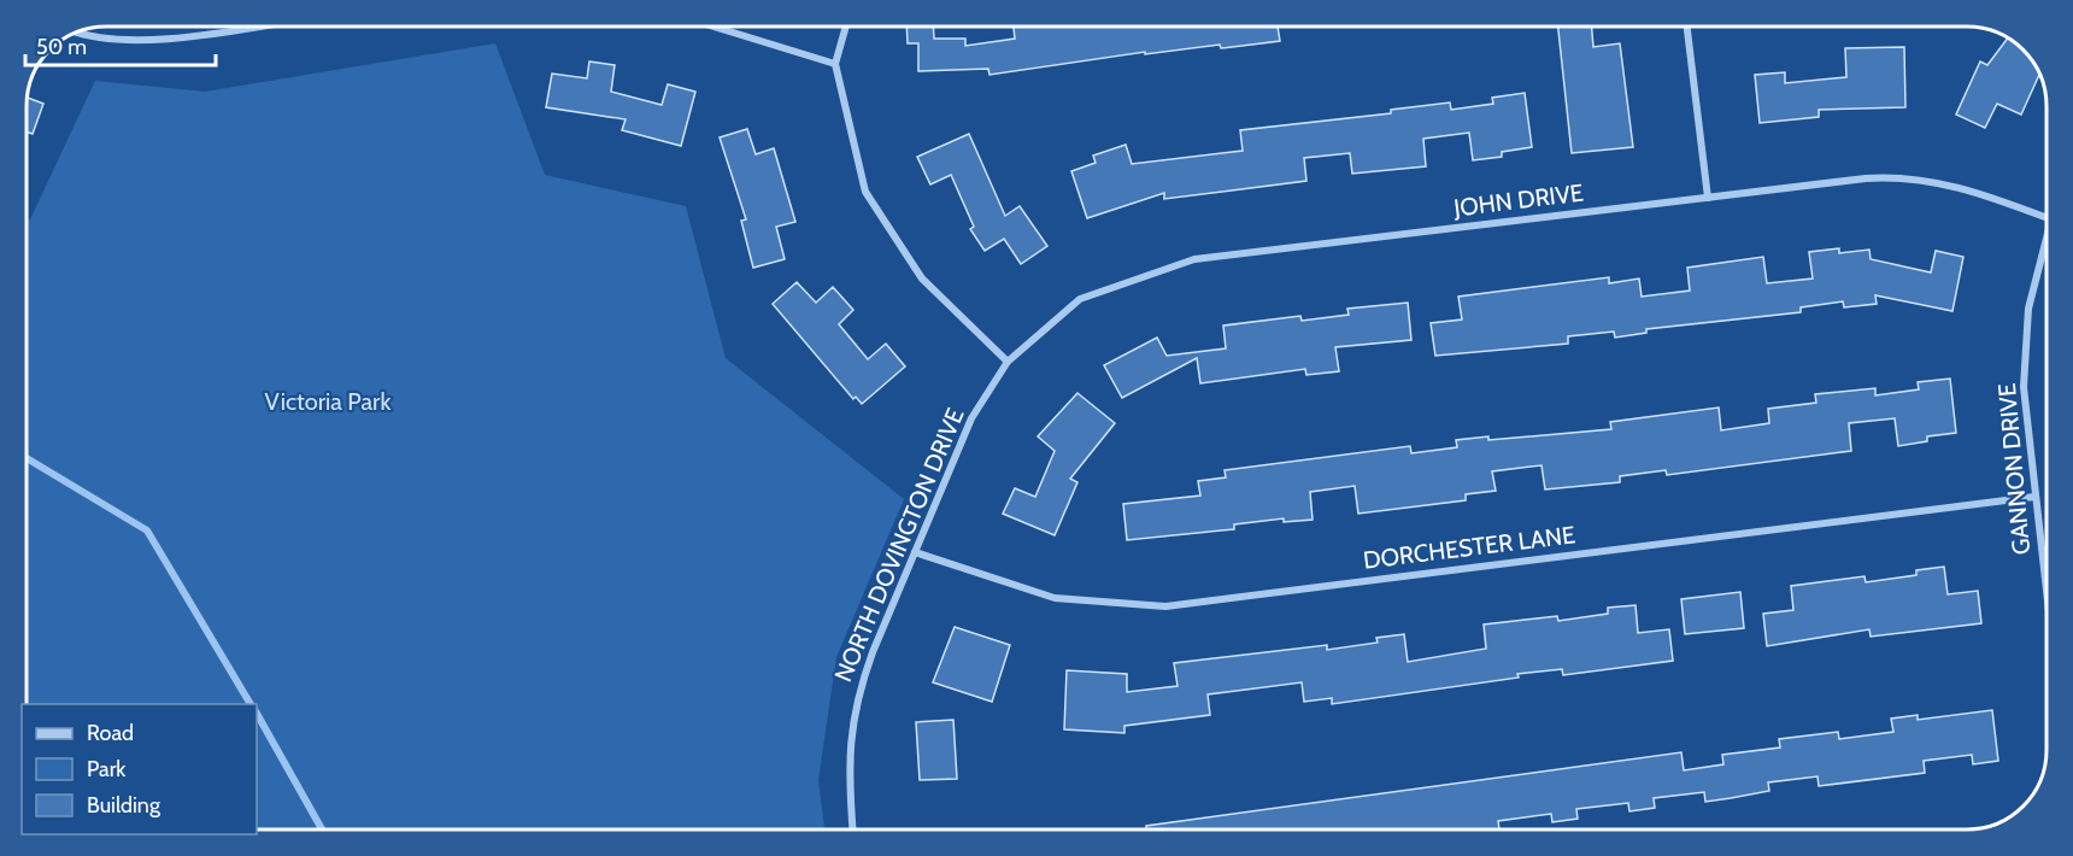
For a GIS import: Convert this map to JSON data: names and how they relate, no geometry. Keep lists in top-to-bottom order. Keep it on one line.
{"streets":{"street":["JOHN DRIVE","GANNON DRIVE","NORTH DOVINGTON DRIVE","DORCHESTER LANE"]},"crossings":[["JOHN DRIVE","NORTH DOVINGTON DRIVE"],["GANNON DRIVE","DORCHESTER LANE"],["NORTH DOVINGTON DRIVE","DORCHESTER LANE"]],"parks":["Victoria Park"],"legend":["Road","Park","Building"],"scale_bar":"50 m"}
